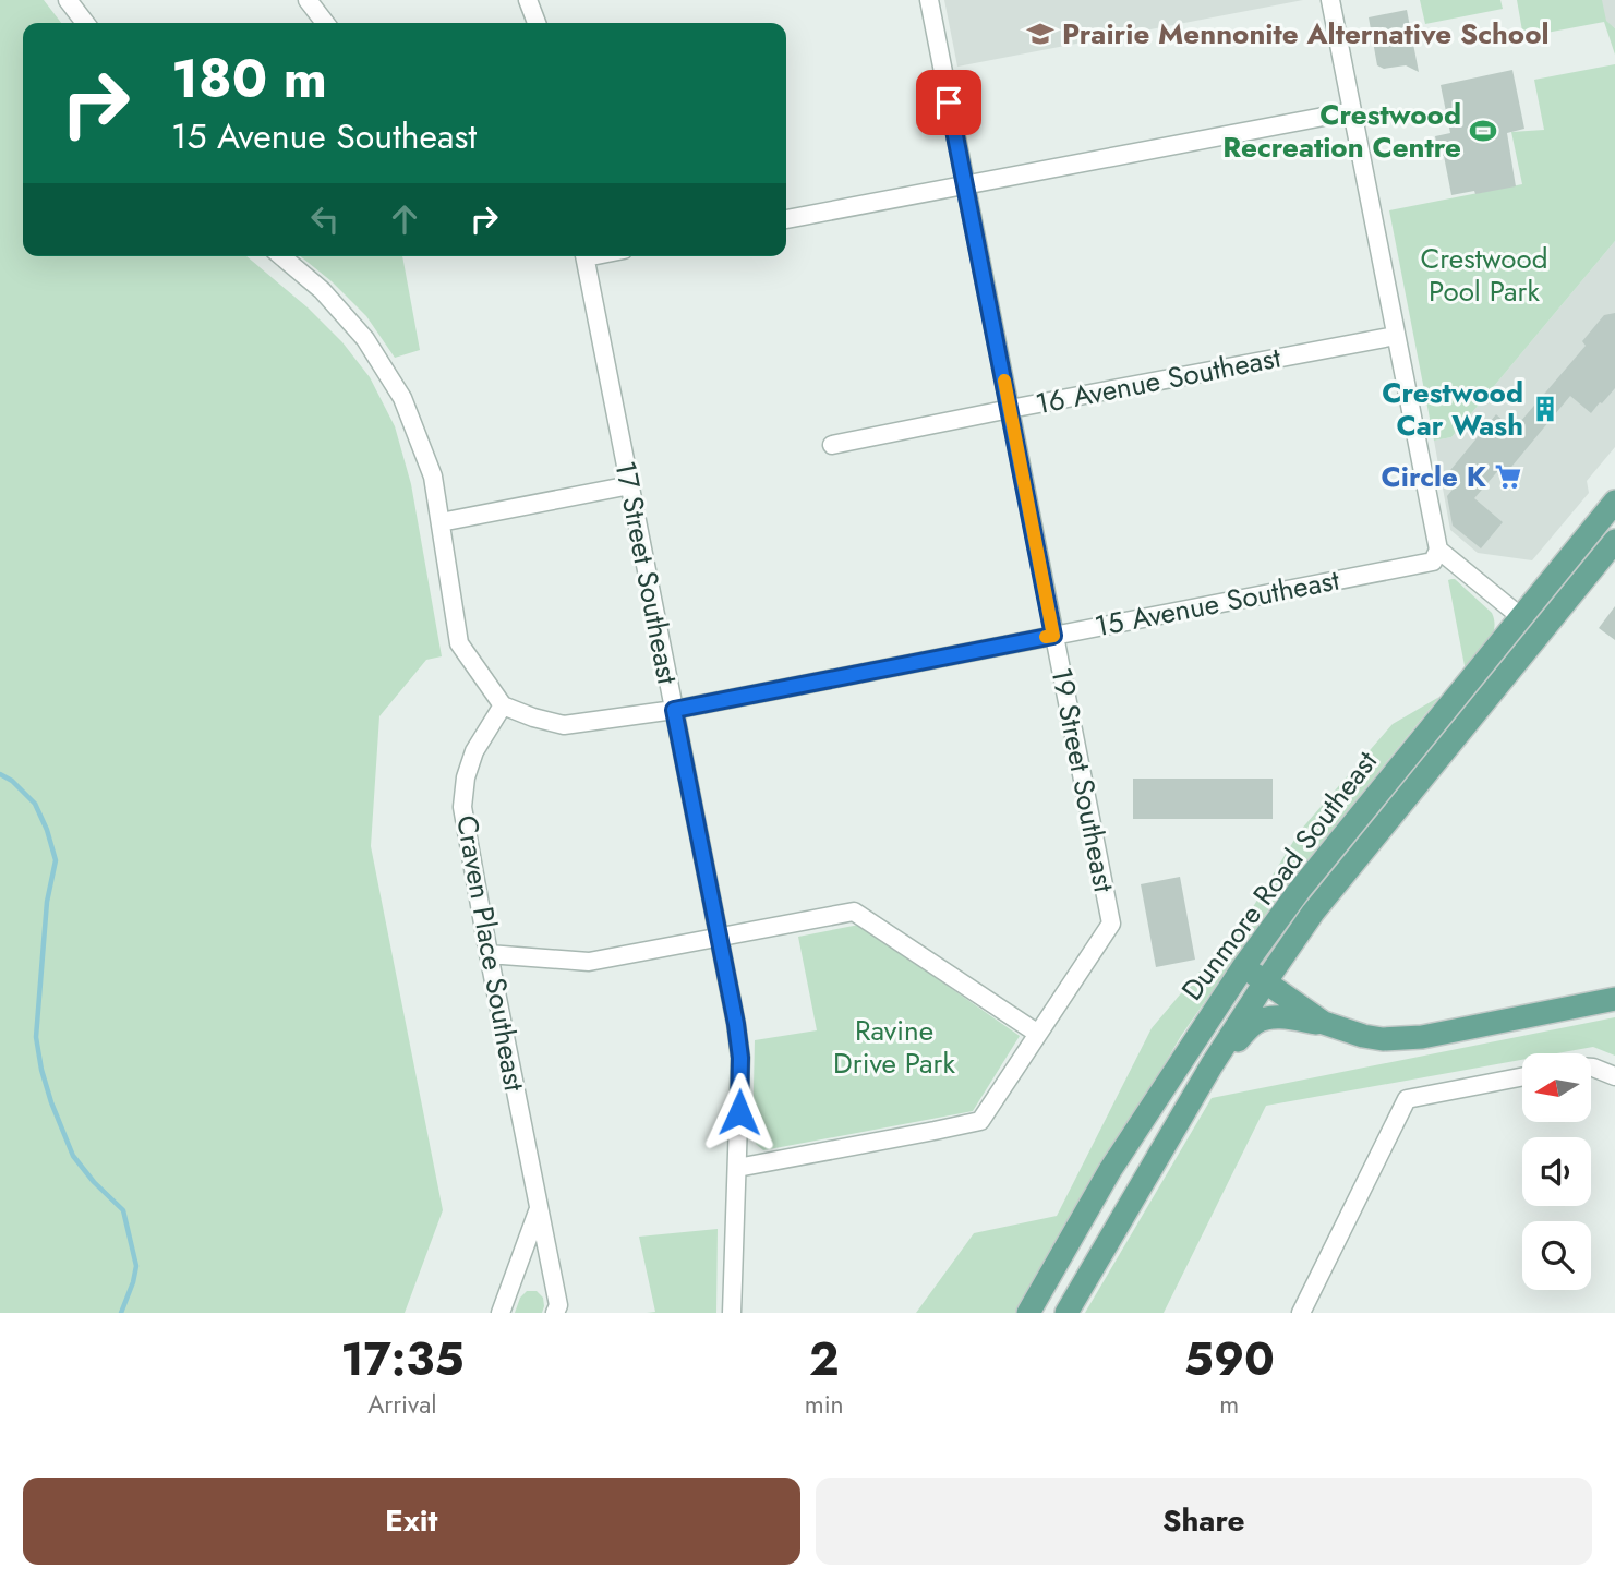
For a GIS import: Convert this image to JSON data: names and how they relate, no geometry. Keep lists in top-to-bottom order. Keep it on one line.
{"streets":{"main road":["Dunmore Road Southeast"],"street":["16 Avenue Southeast","17 Street Southeast","15 Avenue Southeast","19 Street Southeast","Craven Place Southeast"]},"crossings":[["16 Avenue Southeast","19 Street Southeast"],["17 Street Southeast","15 Avenue Southeast"],["17 Street Southeast","19 Street Southeast"],["15 Avenue Southeast","19 Street Southeast"],["15 Avenue Southeast","Craven Place Southeast"]],"parks":["Crestwood Pool Park","Ravine Drive Park"],"places":{"school or university":["Prairie Mennonite Alternative School"],"sports":["Crestwood Recreation Centre"],"building":["Crestwood Car Wash"],"supermarket":["Circle K"]},"north":"left","page":{"turn":["180 m","15 Avenue Southeast"],"eta":["17:35","Arrival","2","min","590","m"],"buttons":["Exit","Share"]}}
